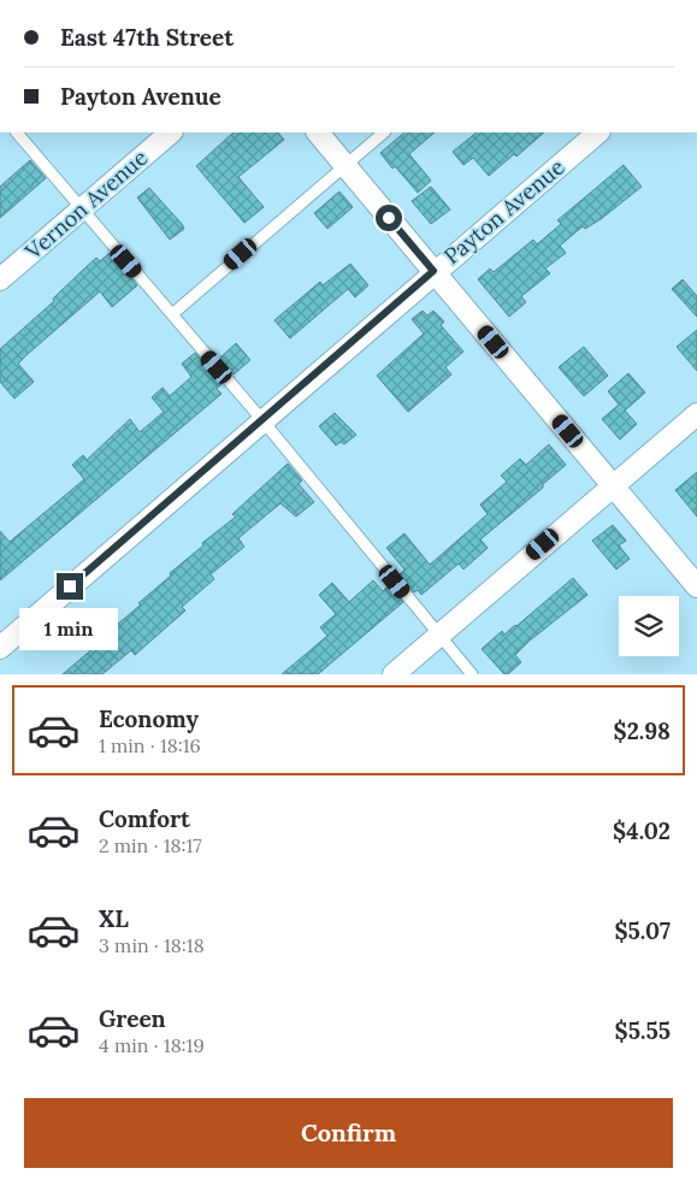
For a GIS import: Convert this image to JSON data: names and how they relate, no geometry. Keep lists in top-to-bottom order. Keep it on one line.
{"streets":{"street":["Vernon Avenue","Payton Avenue"]},"page":{"banner":["East 47th Street","Payton Avenue"],"bubble":"1 min","list":[{"name":"Economy","note":"1 min · 18:16","value":"$2.98"},{"name":"Comfort","note":"2 min · 18:17","value":"$4.02"},{"name":"XL","note":"3 min · 18:18","value":"$5.07"},{"name":"Green","note":"4 min · 18:19","value":"$5.55"}],"buttons":"Confirm"}}
